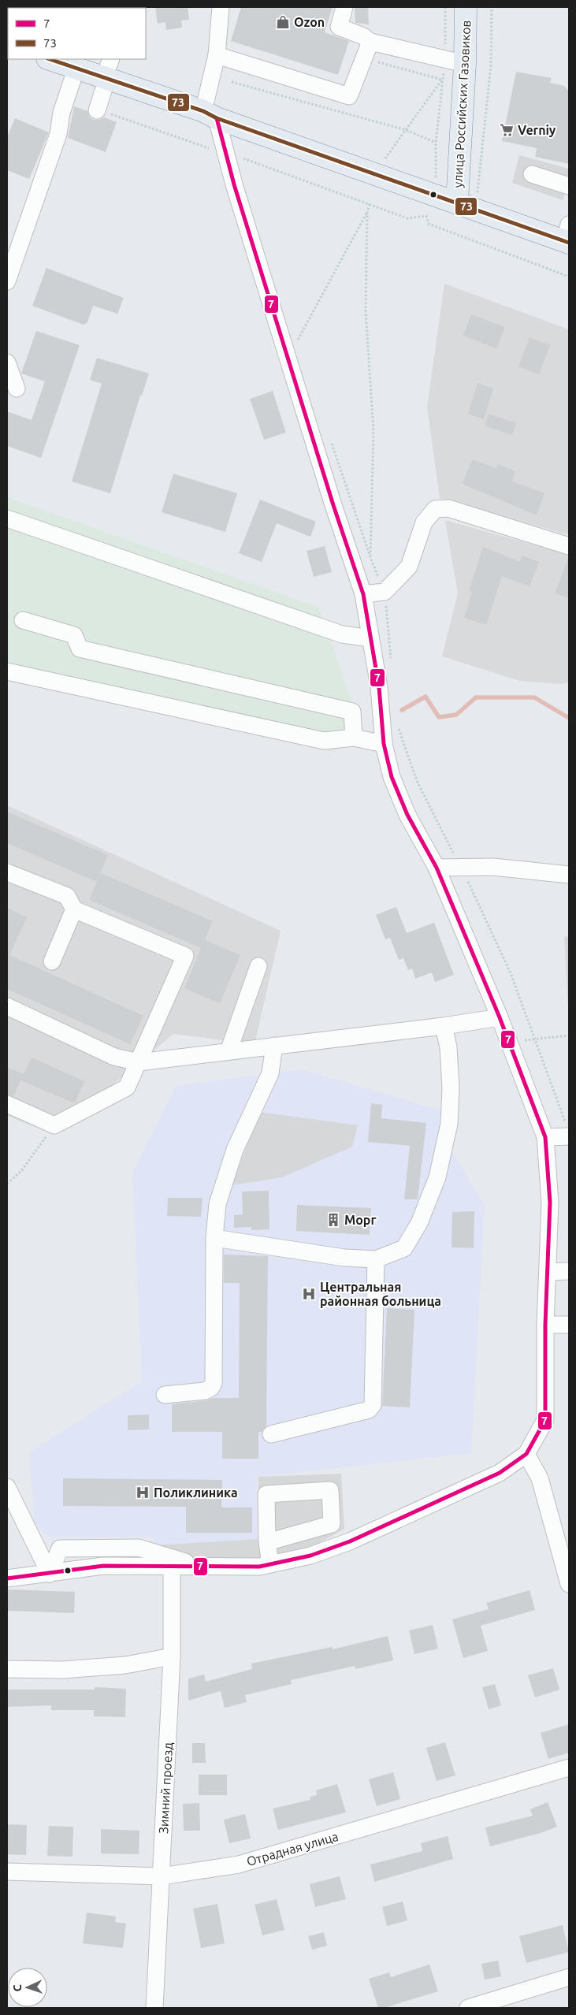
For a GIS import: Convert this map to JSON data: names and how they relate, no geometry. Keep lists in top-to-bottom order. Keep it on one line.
{"streets":{"main road":["улица Российских Газовиков"],"street":["Зимний проезд","Отрадная улица"]},"crossings":[["Зимний проезд","Отрадная улица"]],"places":{"shop":["Ozon"],"supermarket":["Verniy"],"building":["Морг"],"hospital":["Центральная районная больница","Поликлиника"]},"lines":["transit line 73","transit line 7"],"legend":["7","73"],"north":"left"}
